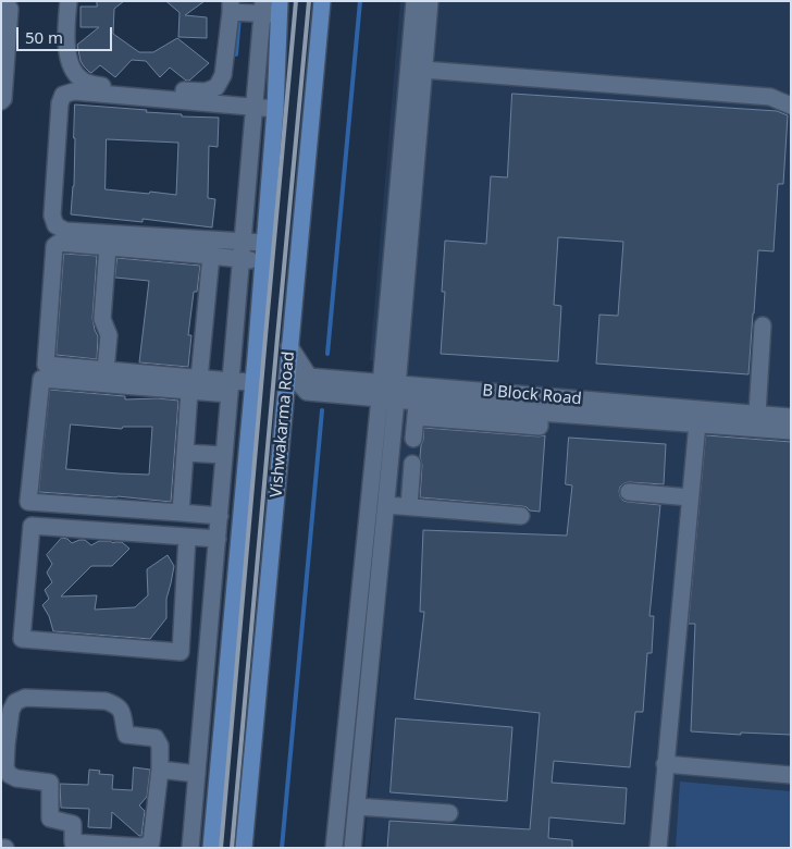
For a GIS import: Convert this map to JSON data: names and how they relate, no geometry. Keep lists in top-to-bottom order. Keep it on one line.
{"streets":{"main road":["Vishwakarma Road"],"street":["B Block Road"]},"scale_bar":"50 m"}
